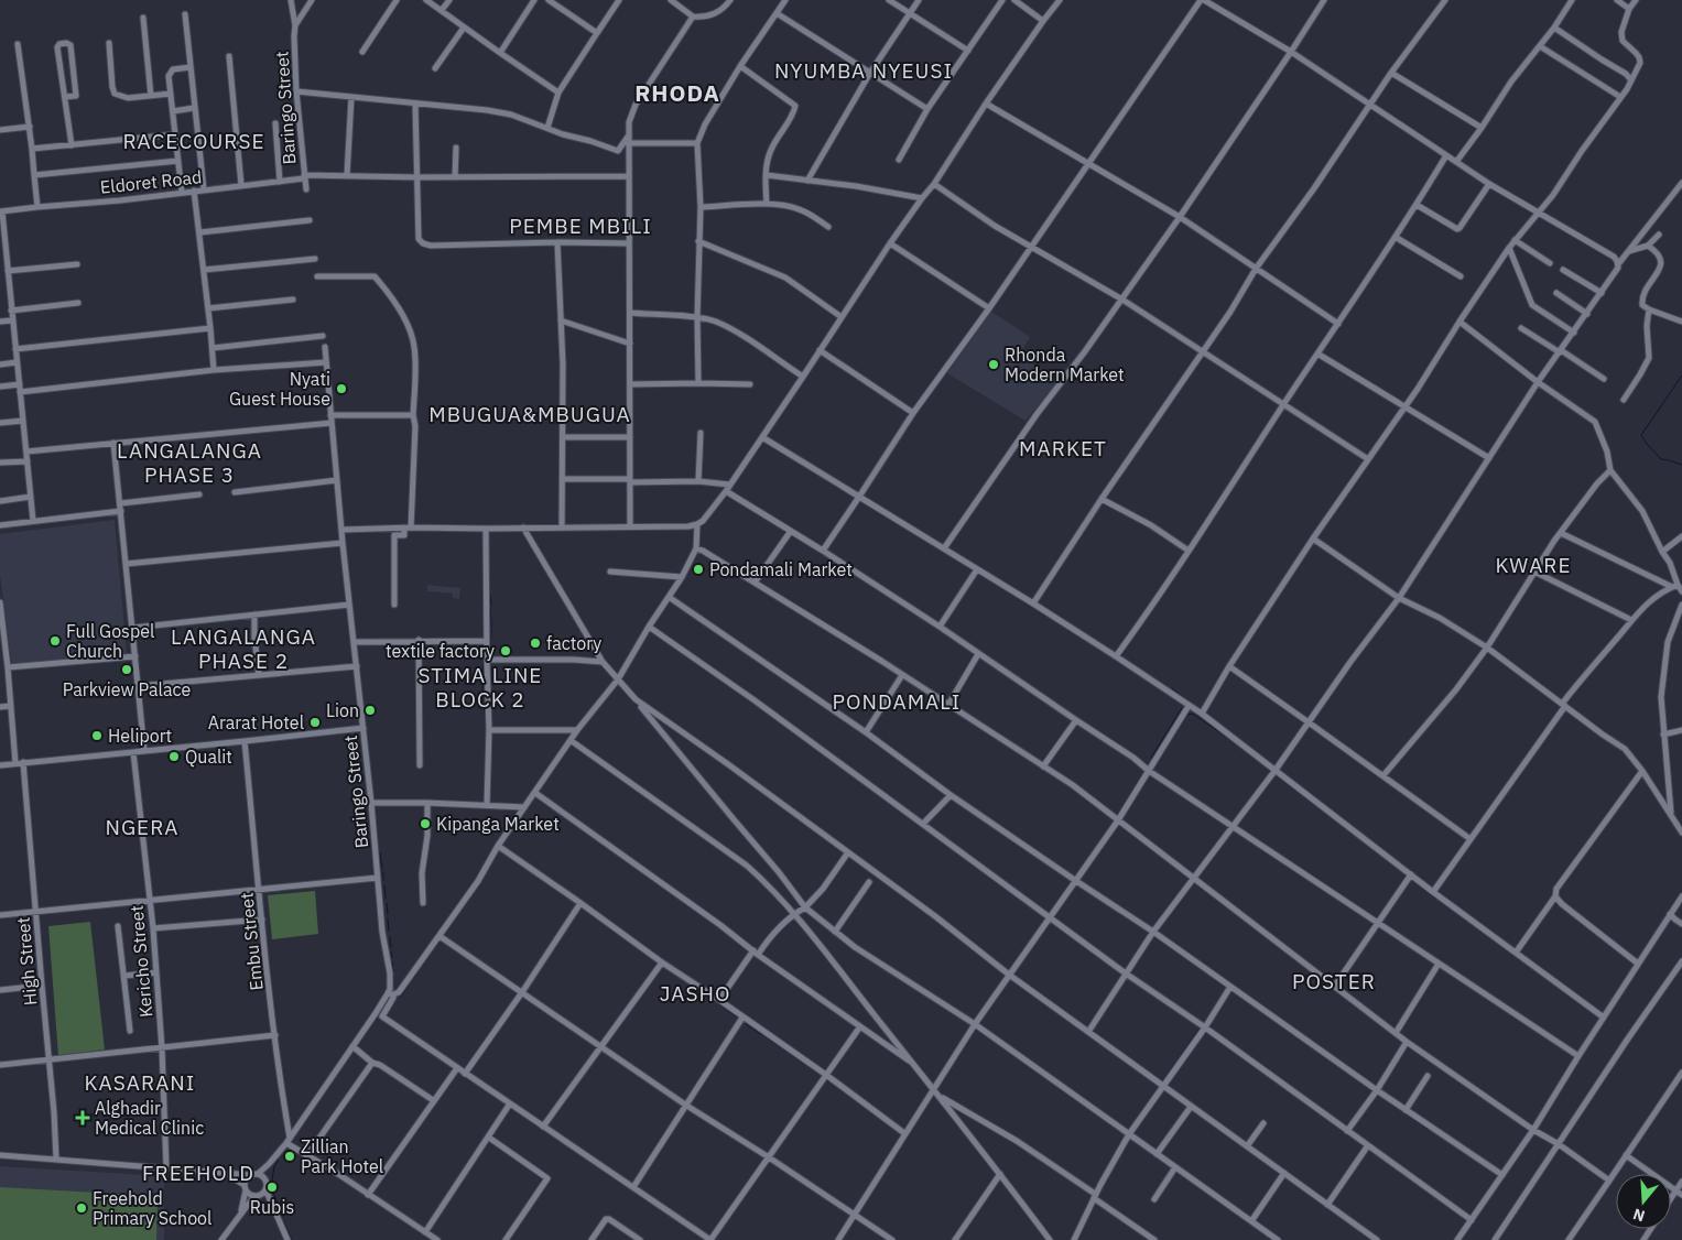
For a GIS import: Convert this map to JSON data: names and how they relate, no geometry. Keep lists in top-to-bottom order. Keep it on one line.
{"streets":{"street":["Baringo Street","Eldoret Road","Embu Street","High Street","Kericho Street"]},"crossings":[["Baringo Street","Eldoret Road"]],"districts":["NYUMBA NYEUSI","RHODA","RACECOURSE","PEMBE MBILI","MBUGUA&MBUGUA","MARKET","LANGALANGA PHASE 3","KWARE","LANGALANGA PHASE 2","STIMA LINE BLOCK 2","PONDAMALI","NGERA","POSTER","JASHO","KASARANI","FREEHOLD"],"places":{"other":["Rhonda Modern Market","Nyati Guest House","Pondamali Market","Full Gospel Church","factory","textile factory","Parkview Palace","Lion","Ararat Hotel","Heliport","Qualit","Kipanga Market","Zillian Park Hotel","Rubis","Freehold Primary School"],"health":["Alghadir Medical Clinic"]},"north":"bottom"}
